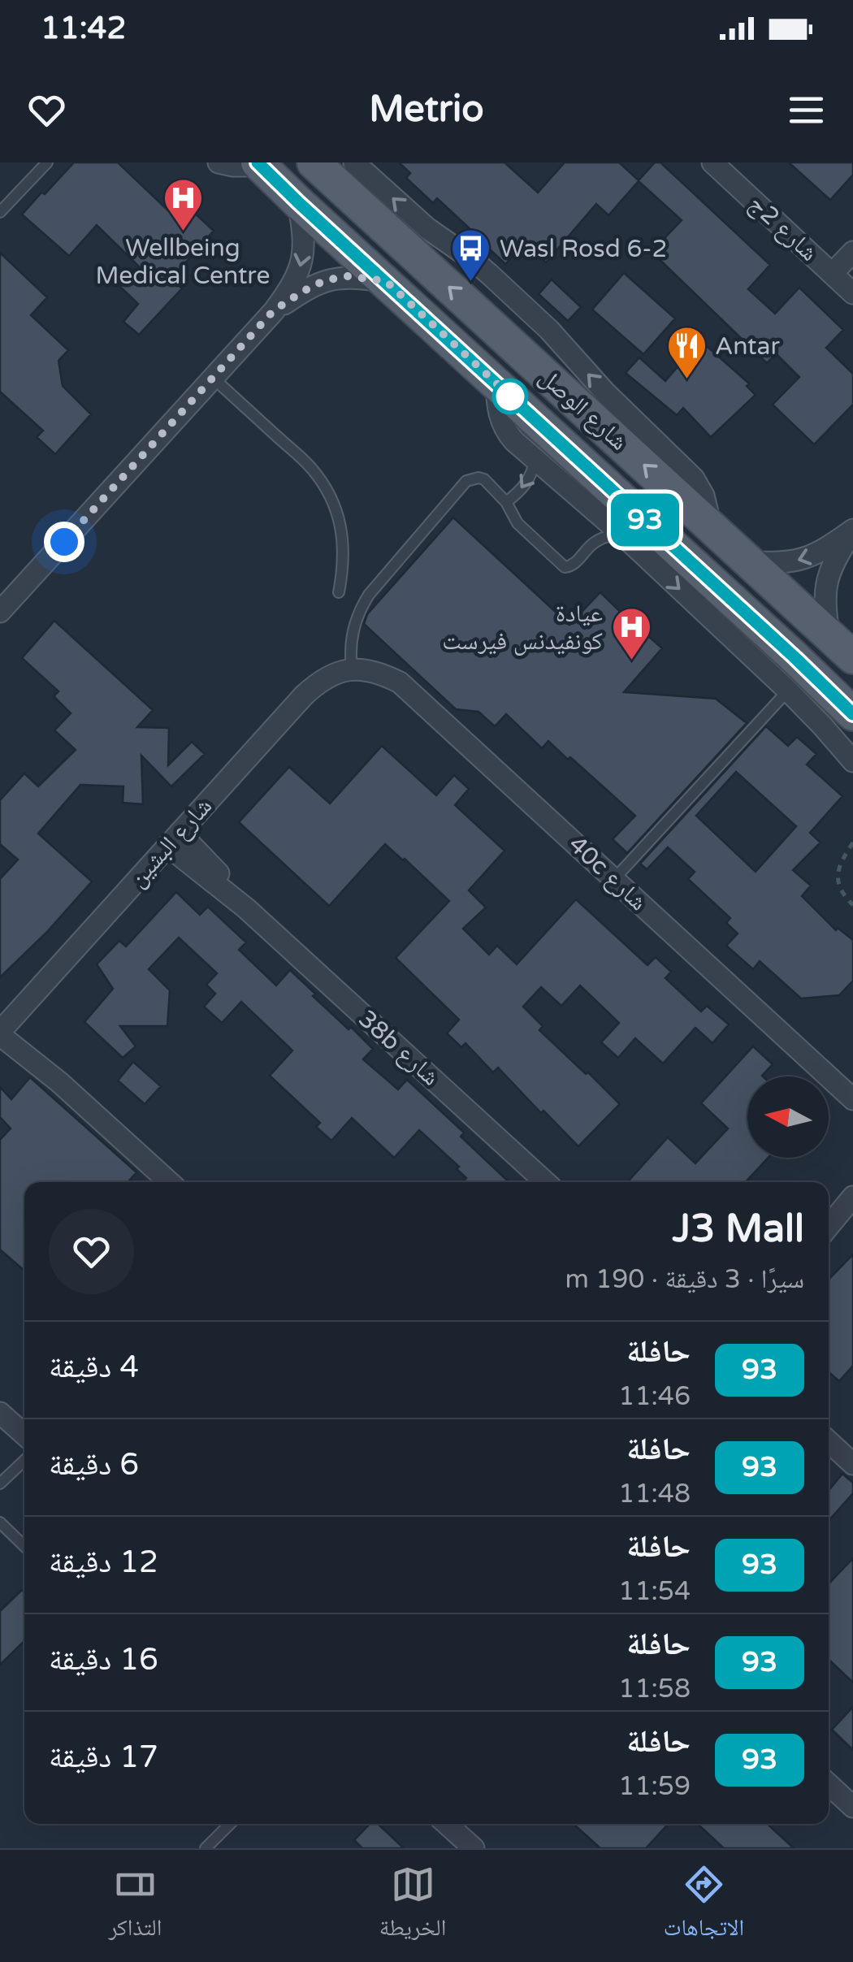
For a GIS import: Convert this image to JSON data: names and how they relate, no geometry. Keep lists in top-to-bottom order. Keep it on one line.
{"streets":{"main road":["شارع الوصل"],"street":["شارع 2ج","شارع البشين","40c شارع","38b شارع"]},"crossings":[["شارع البشين","40c شارع"],["شارع البشين","38b شارع"]],"places":{"hospital":["Wellbeing Medical Centre","عيادة كونفيدنس فيرست"],"bus stop":["Wasl Rosd 6-2"],"restaurant":["Antar"]},"lines":["bus line 93"],"north":"left","page":{"status":"11:42","header":"Metrio","on_map":"93","heading":["J3 Mall","سيرًا · 3 دقيقة · 190 m"],"list":[{"mark":"93","name":"حافلة","note":"11:46","value":"4 دقيقة"},{"mark":"93","name":"حافلة","note":"11:48","value":"6 دقيقة"},{"mark":"93","name":"حافلة","note":"11:54","value":"12 دقيقة"},{"mark":"93","name":"حافلة","note":"11:58","value":"16 دقيقة"},{"mark":"93","name":"حافلة","note":"11:59","value":"17 دقيقة"}],"tabs":["الاتجاهات","الخريطة","التذاكر"]}}
